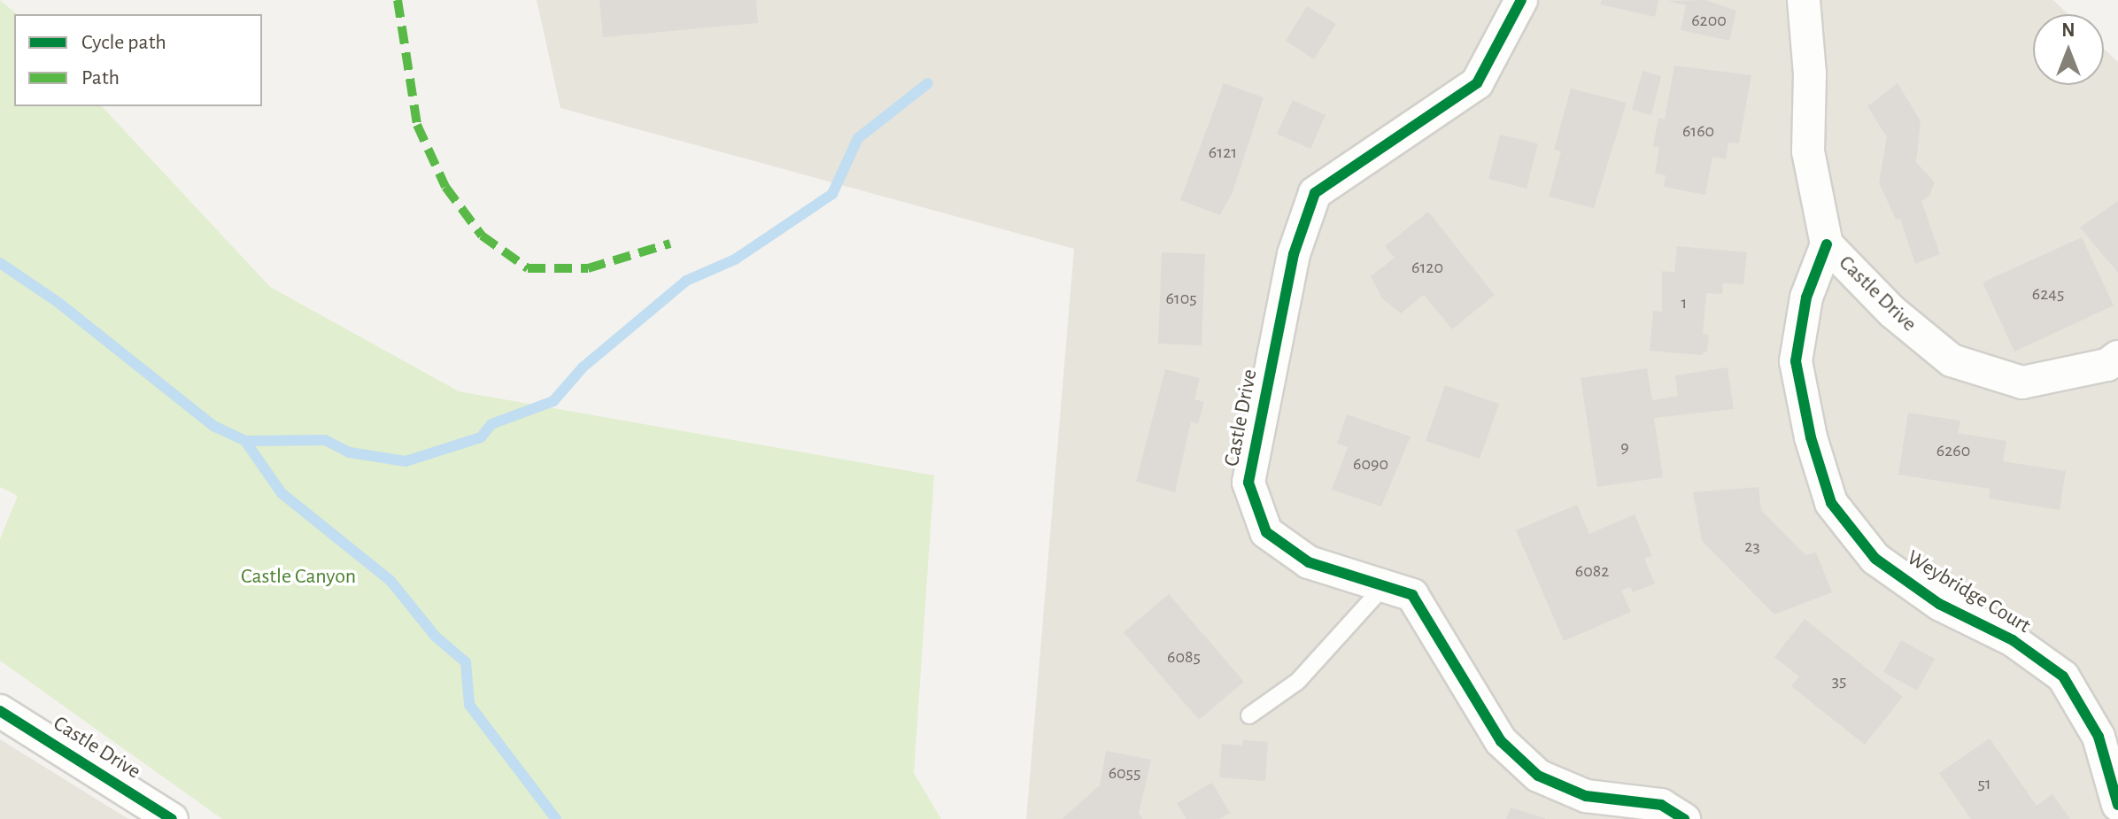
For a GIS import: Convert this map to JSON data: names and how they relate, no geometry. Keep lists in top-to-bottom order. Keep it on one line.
{"streets":{"street":["Castle Drive","Weybridge Court"]},"crossings":[["Castle Drive","Weybridge Court"]],"parks":["Castle Canyon"],"house_numbers":["6200","6160","6121","6120","6245","6105","1","9","6260","6090","23","6082","6085","35","6055","51"],"legend":["Cycle path","Path"],"north":"top"}
